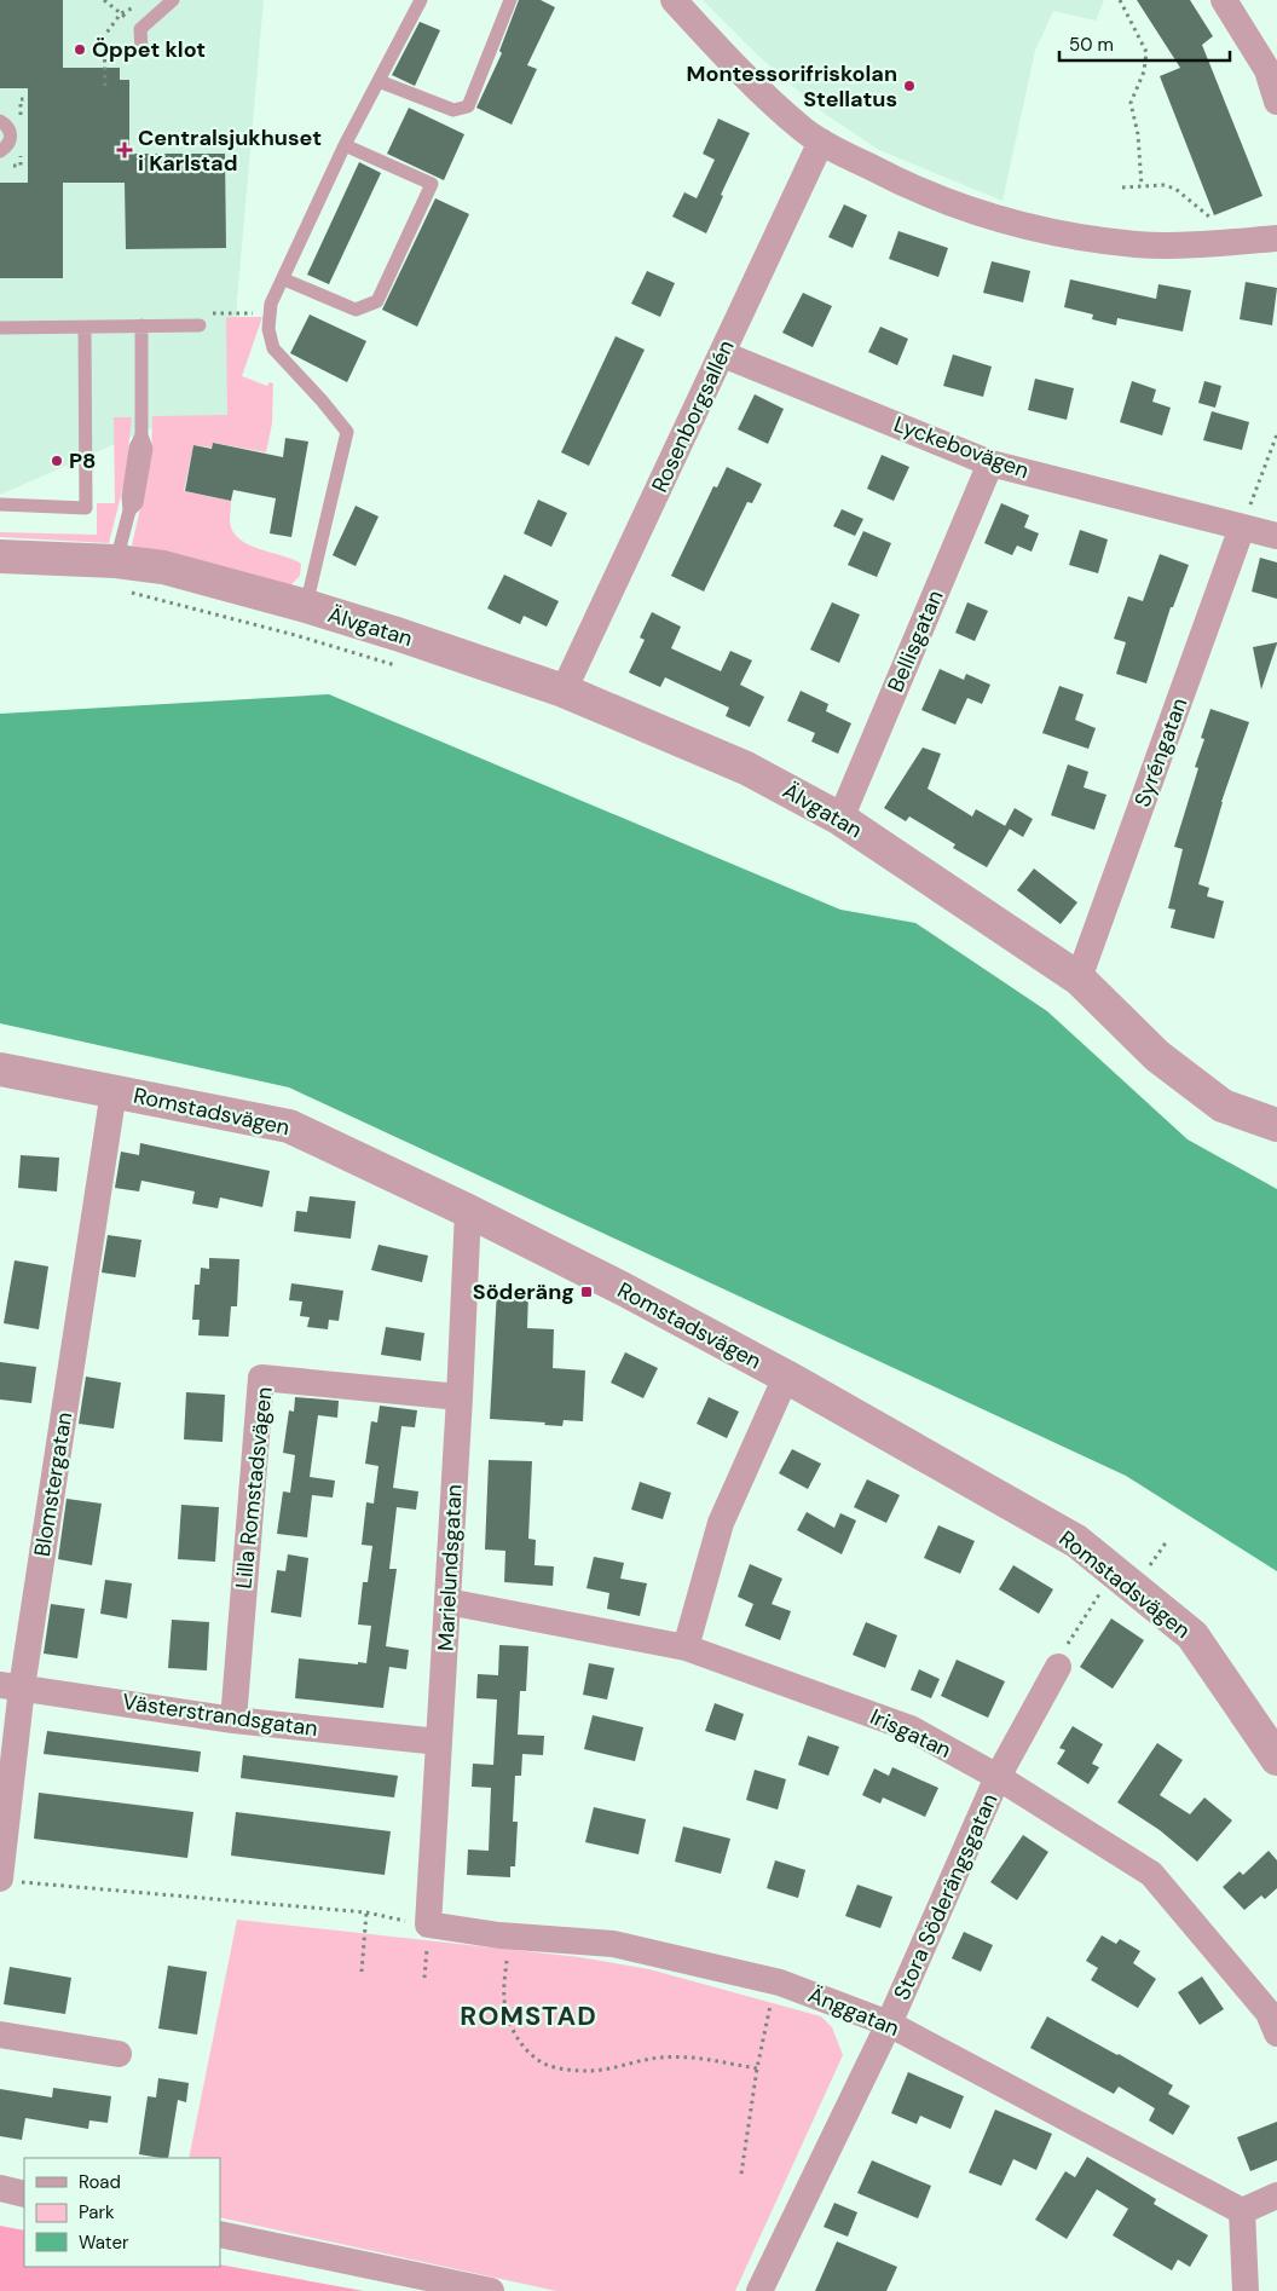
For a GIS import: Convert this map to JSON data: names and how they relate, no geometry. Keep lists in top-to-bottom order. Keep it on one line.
{"streets":{"street":["Rosenborgsallén","Lyckebovägen","Älvgatan","Bellisgatan","Syréngatan","Romstadsvägen","Blomstergatan","Lilla Romstadsvägen","Marielundsgatan","Västerstrandsgatan","Irisgatan","Stora Söderängsgatan","Änggatan"]},"crossings":[["Rosenborgsallén","Lyckebovägen"],["Rosenborgsallén","Älvgatan"],["Lyckebovägen","Bellisgatan"],["Lyckebovägen","Syréngatan"],["Älvgatan","Bellisgatan"],["Älvgatan","Syréngatan"],["Romstadsvägen","Blomstergatan"],["Romstadsvägen","Marielundsgatan"],["Blomstergatan","Västerstrandsgatan"],["Lilla Romstadsvägen","Marielundsgatan"],["Lilla Romstadsvägen","Västerstrandsgatan"],["Marielundsgatan","Västerstrandsgatan"],["Marielundsgatan","Irisgatan"],["Marielundsgatan","Änggatan"],["Irisgatan","Stora Söderängsgatan"],["Stora Söderängsgatan","Änggatan"]],"districts":["ROMSTAD"],"places":{"other":["Öppet klot","Montessorifriskolan Stellatus","P8"],"health":["Centralsjukhuset i Karlstad"],"transit":["Söderäng"]},"legend":["Road","Park","Water"],"scale_bar":"50 m"}
